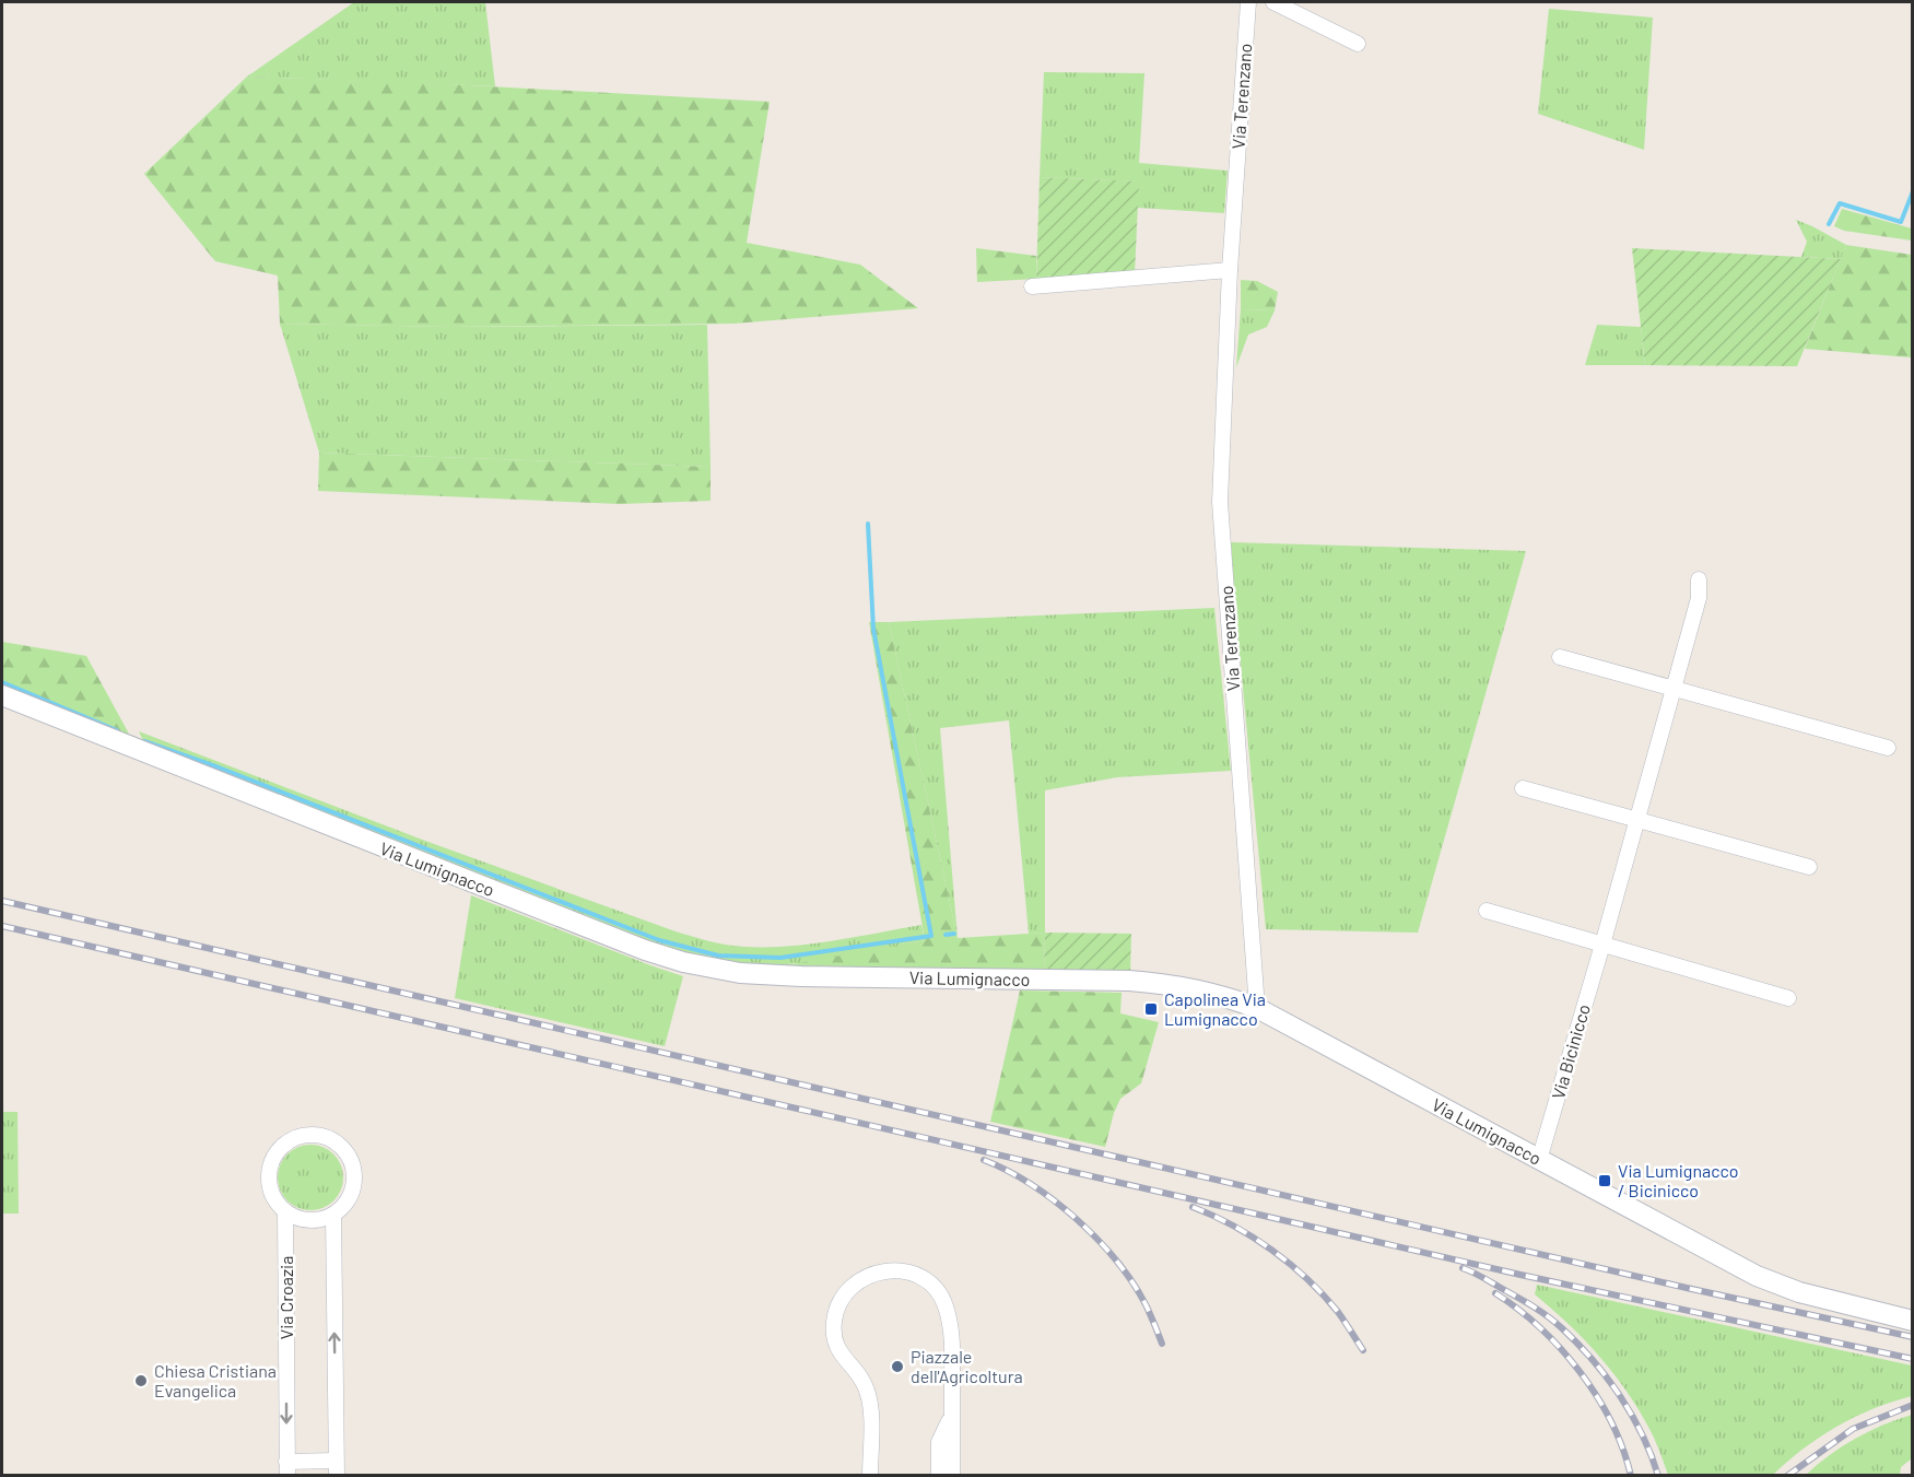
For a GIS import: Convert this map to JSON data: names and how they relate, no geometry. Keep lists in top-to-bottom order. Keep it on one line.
{"streets":{"main road":["Via Lumignacco"],"street":["Via Terenzano","Via Bicinicco","Via Croazia"]},"crossings":[["Via Terenzano","Via Lumignacco"],["Via Lumignacco","Via Bicinicco"]],"places":{"transit":["Capolinea Via Lumignacco","Via Lumignacco / Bicinicco"],"other":["Piazzale dell'Agricoltura","Chiesa Cristiana Evangelica"]}}
